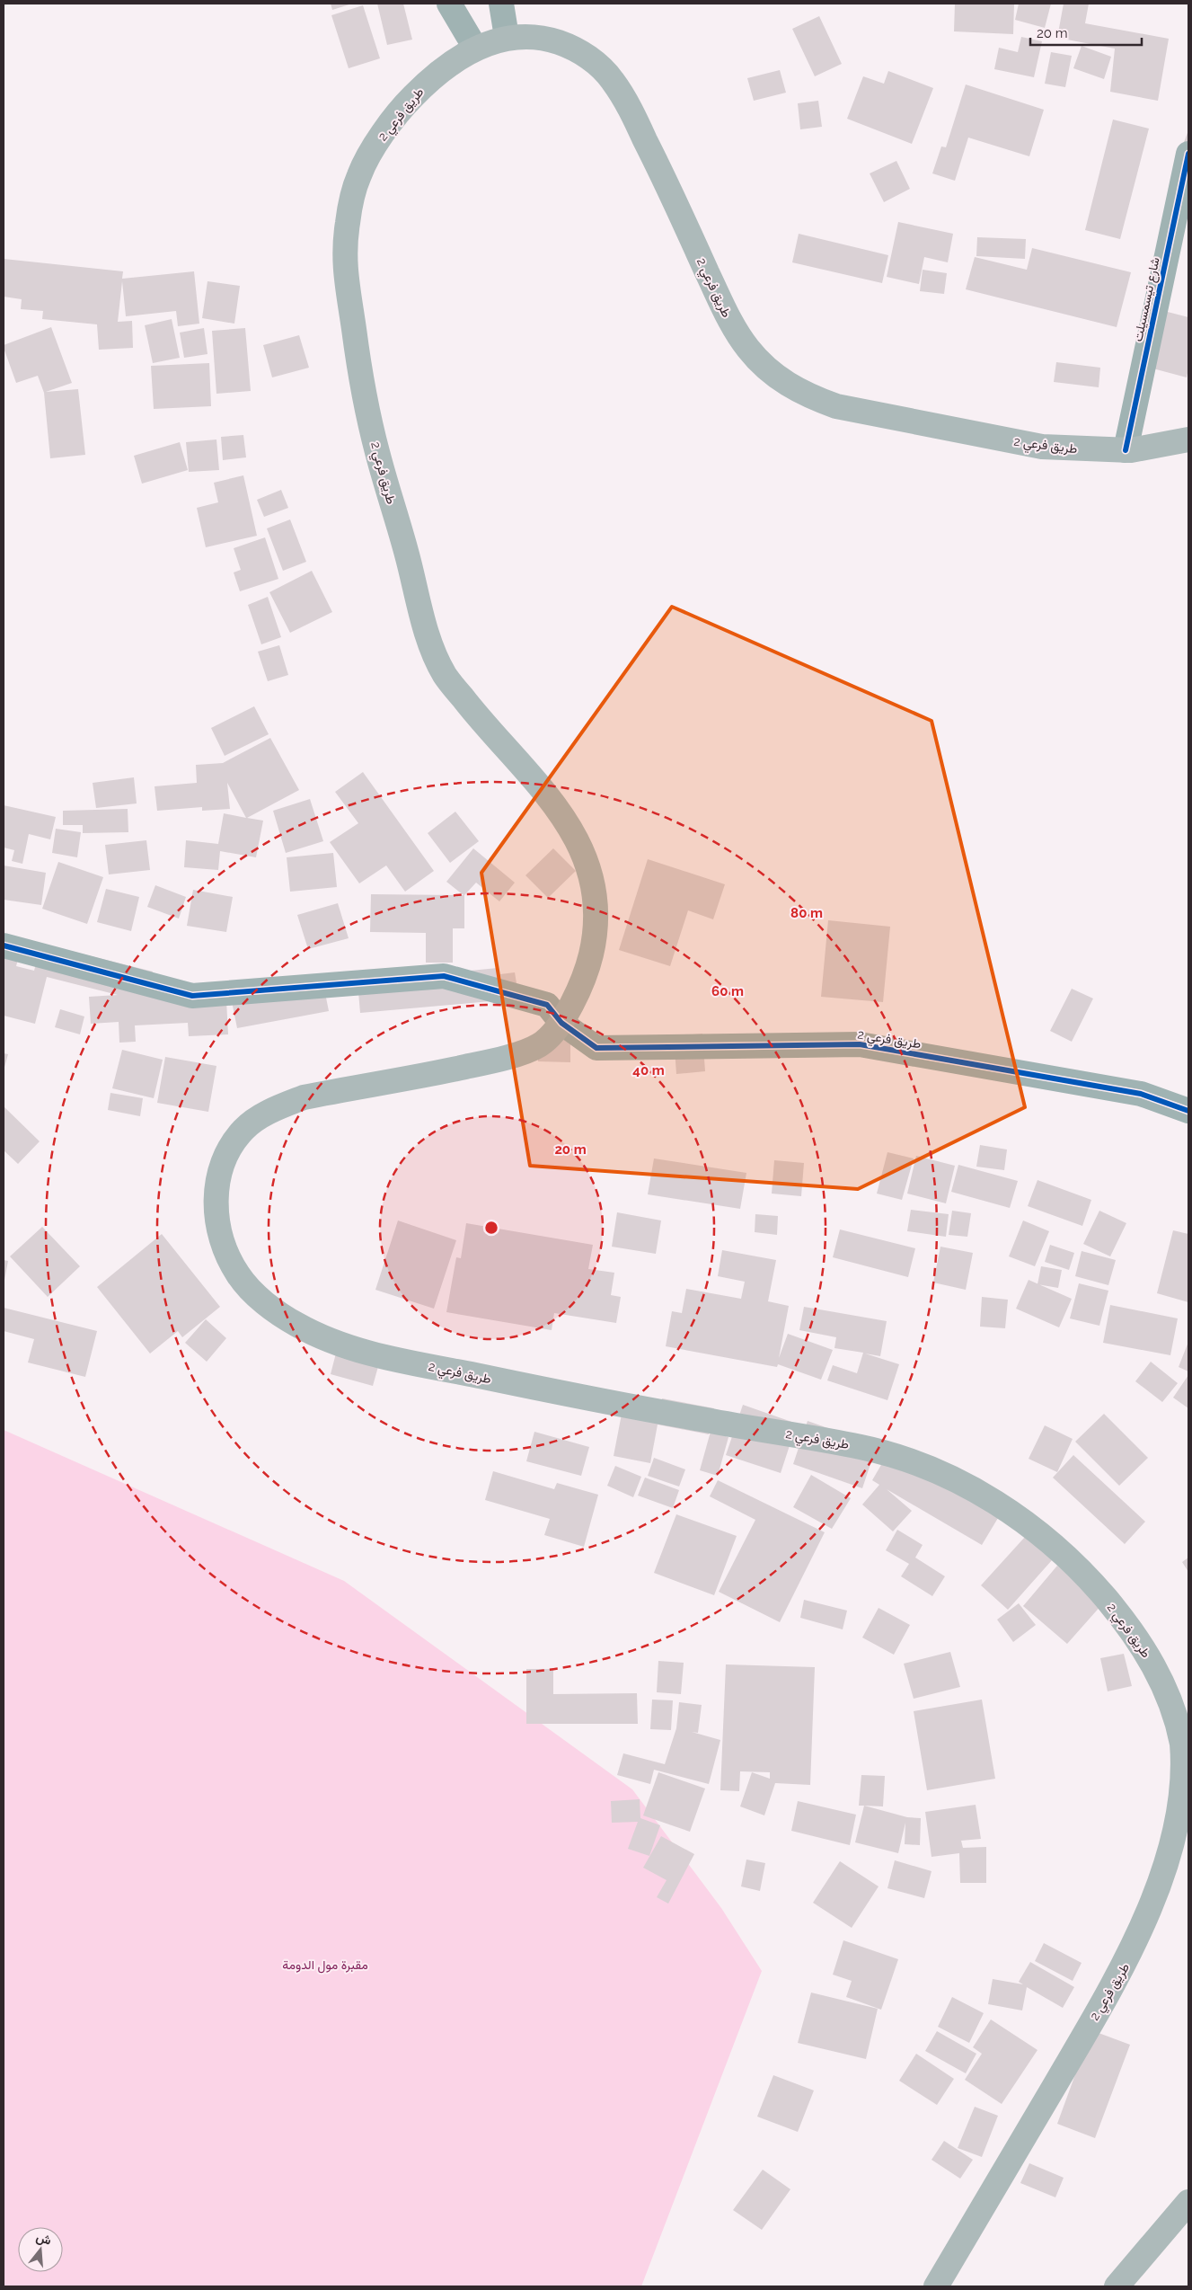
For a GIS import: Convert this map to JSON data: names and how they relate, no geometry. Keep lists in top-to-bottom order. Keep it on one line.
{"streets":{"main road":["طريق فرعي 2"],"street":["شارع تيسمسيلت"]},"crossings":[["طريق فرعي 2","شارع تيسمسيلت"]],"parks":["مقبرة مول الدومة"],"scale_bar":"20 m","north":"top","rings":["80 m","60 m","40 m","20 m"]}
